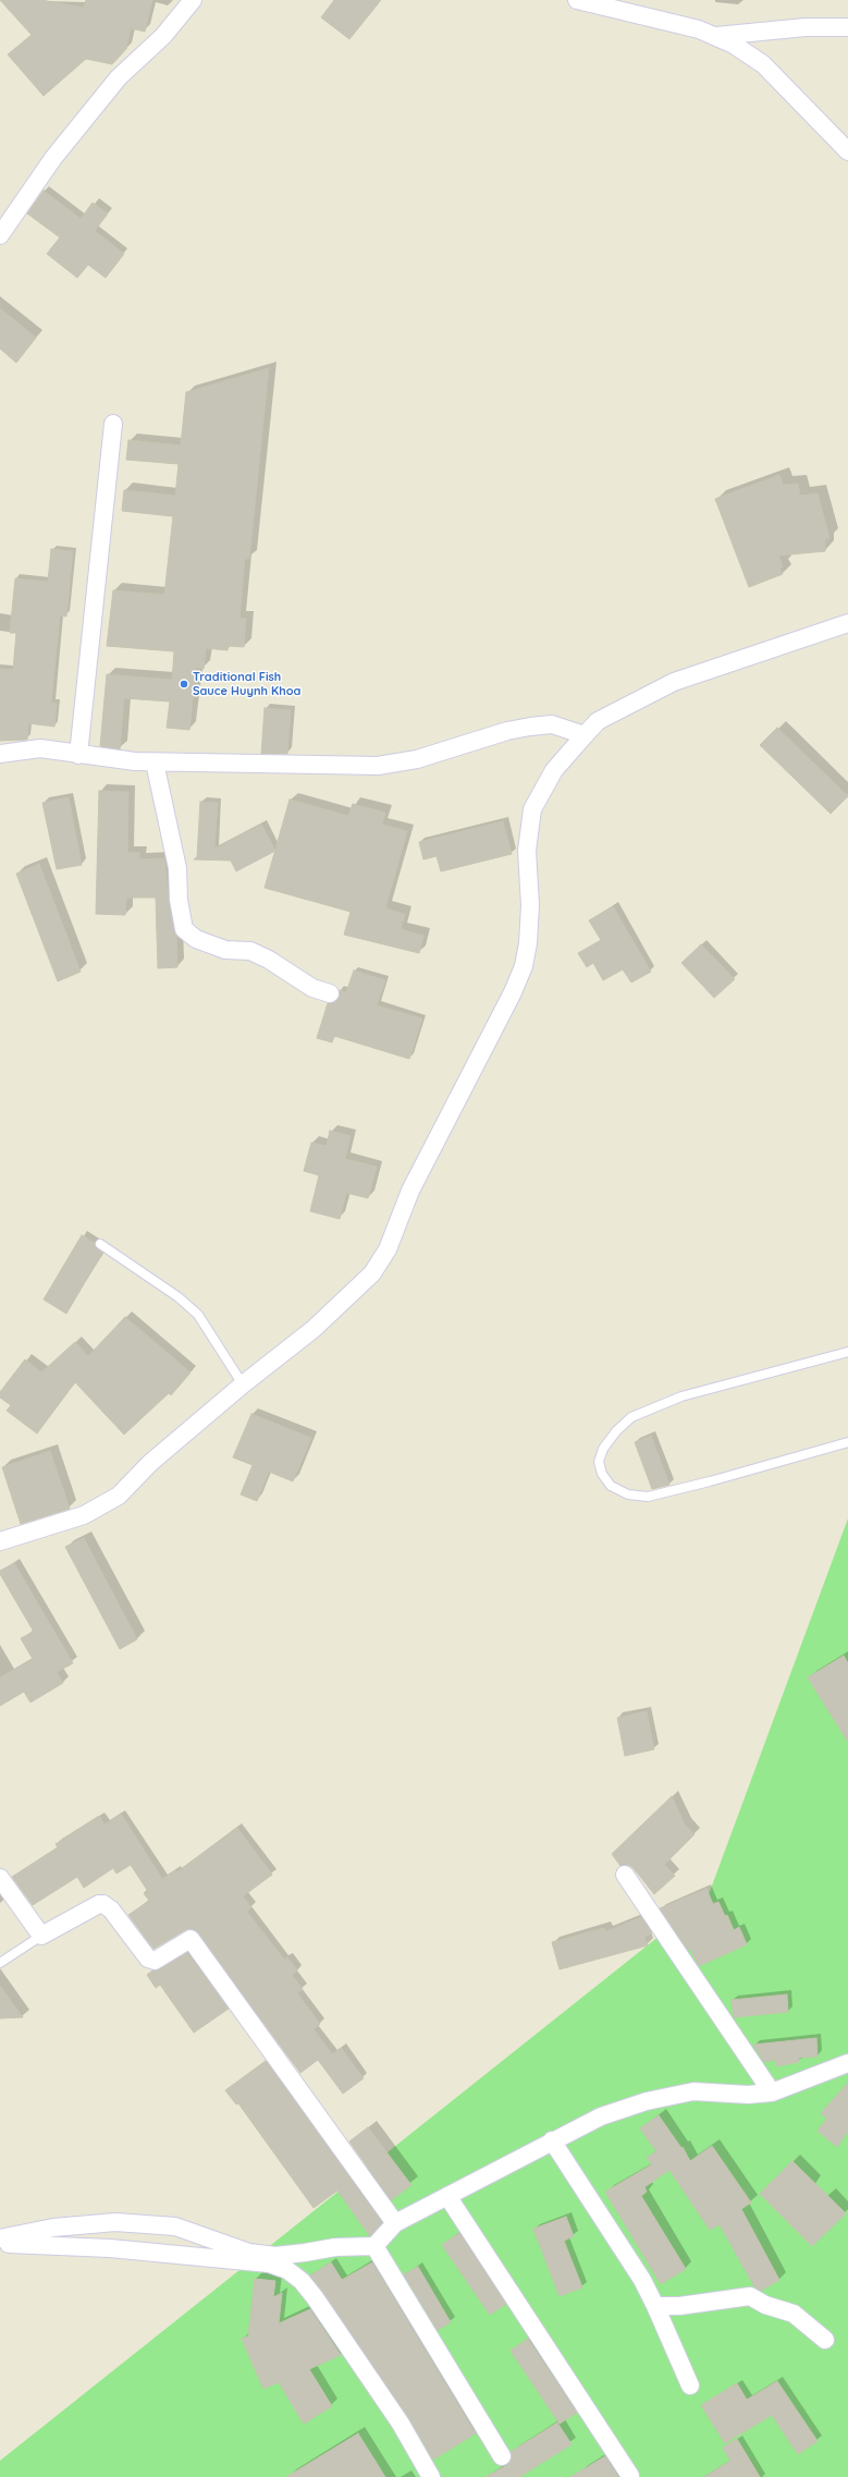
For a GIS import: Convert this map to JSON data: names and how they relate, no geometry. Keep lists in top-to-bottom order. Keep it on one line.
{"places":["Traditional Fish Sauce Huynh Khoa"]}
